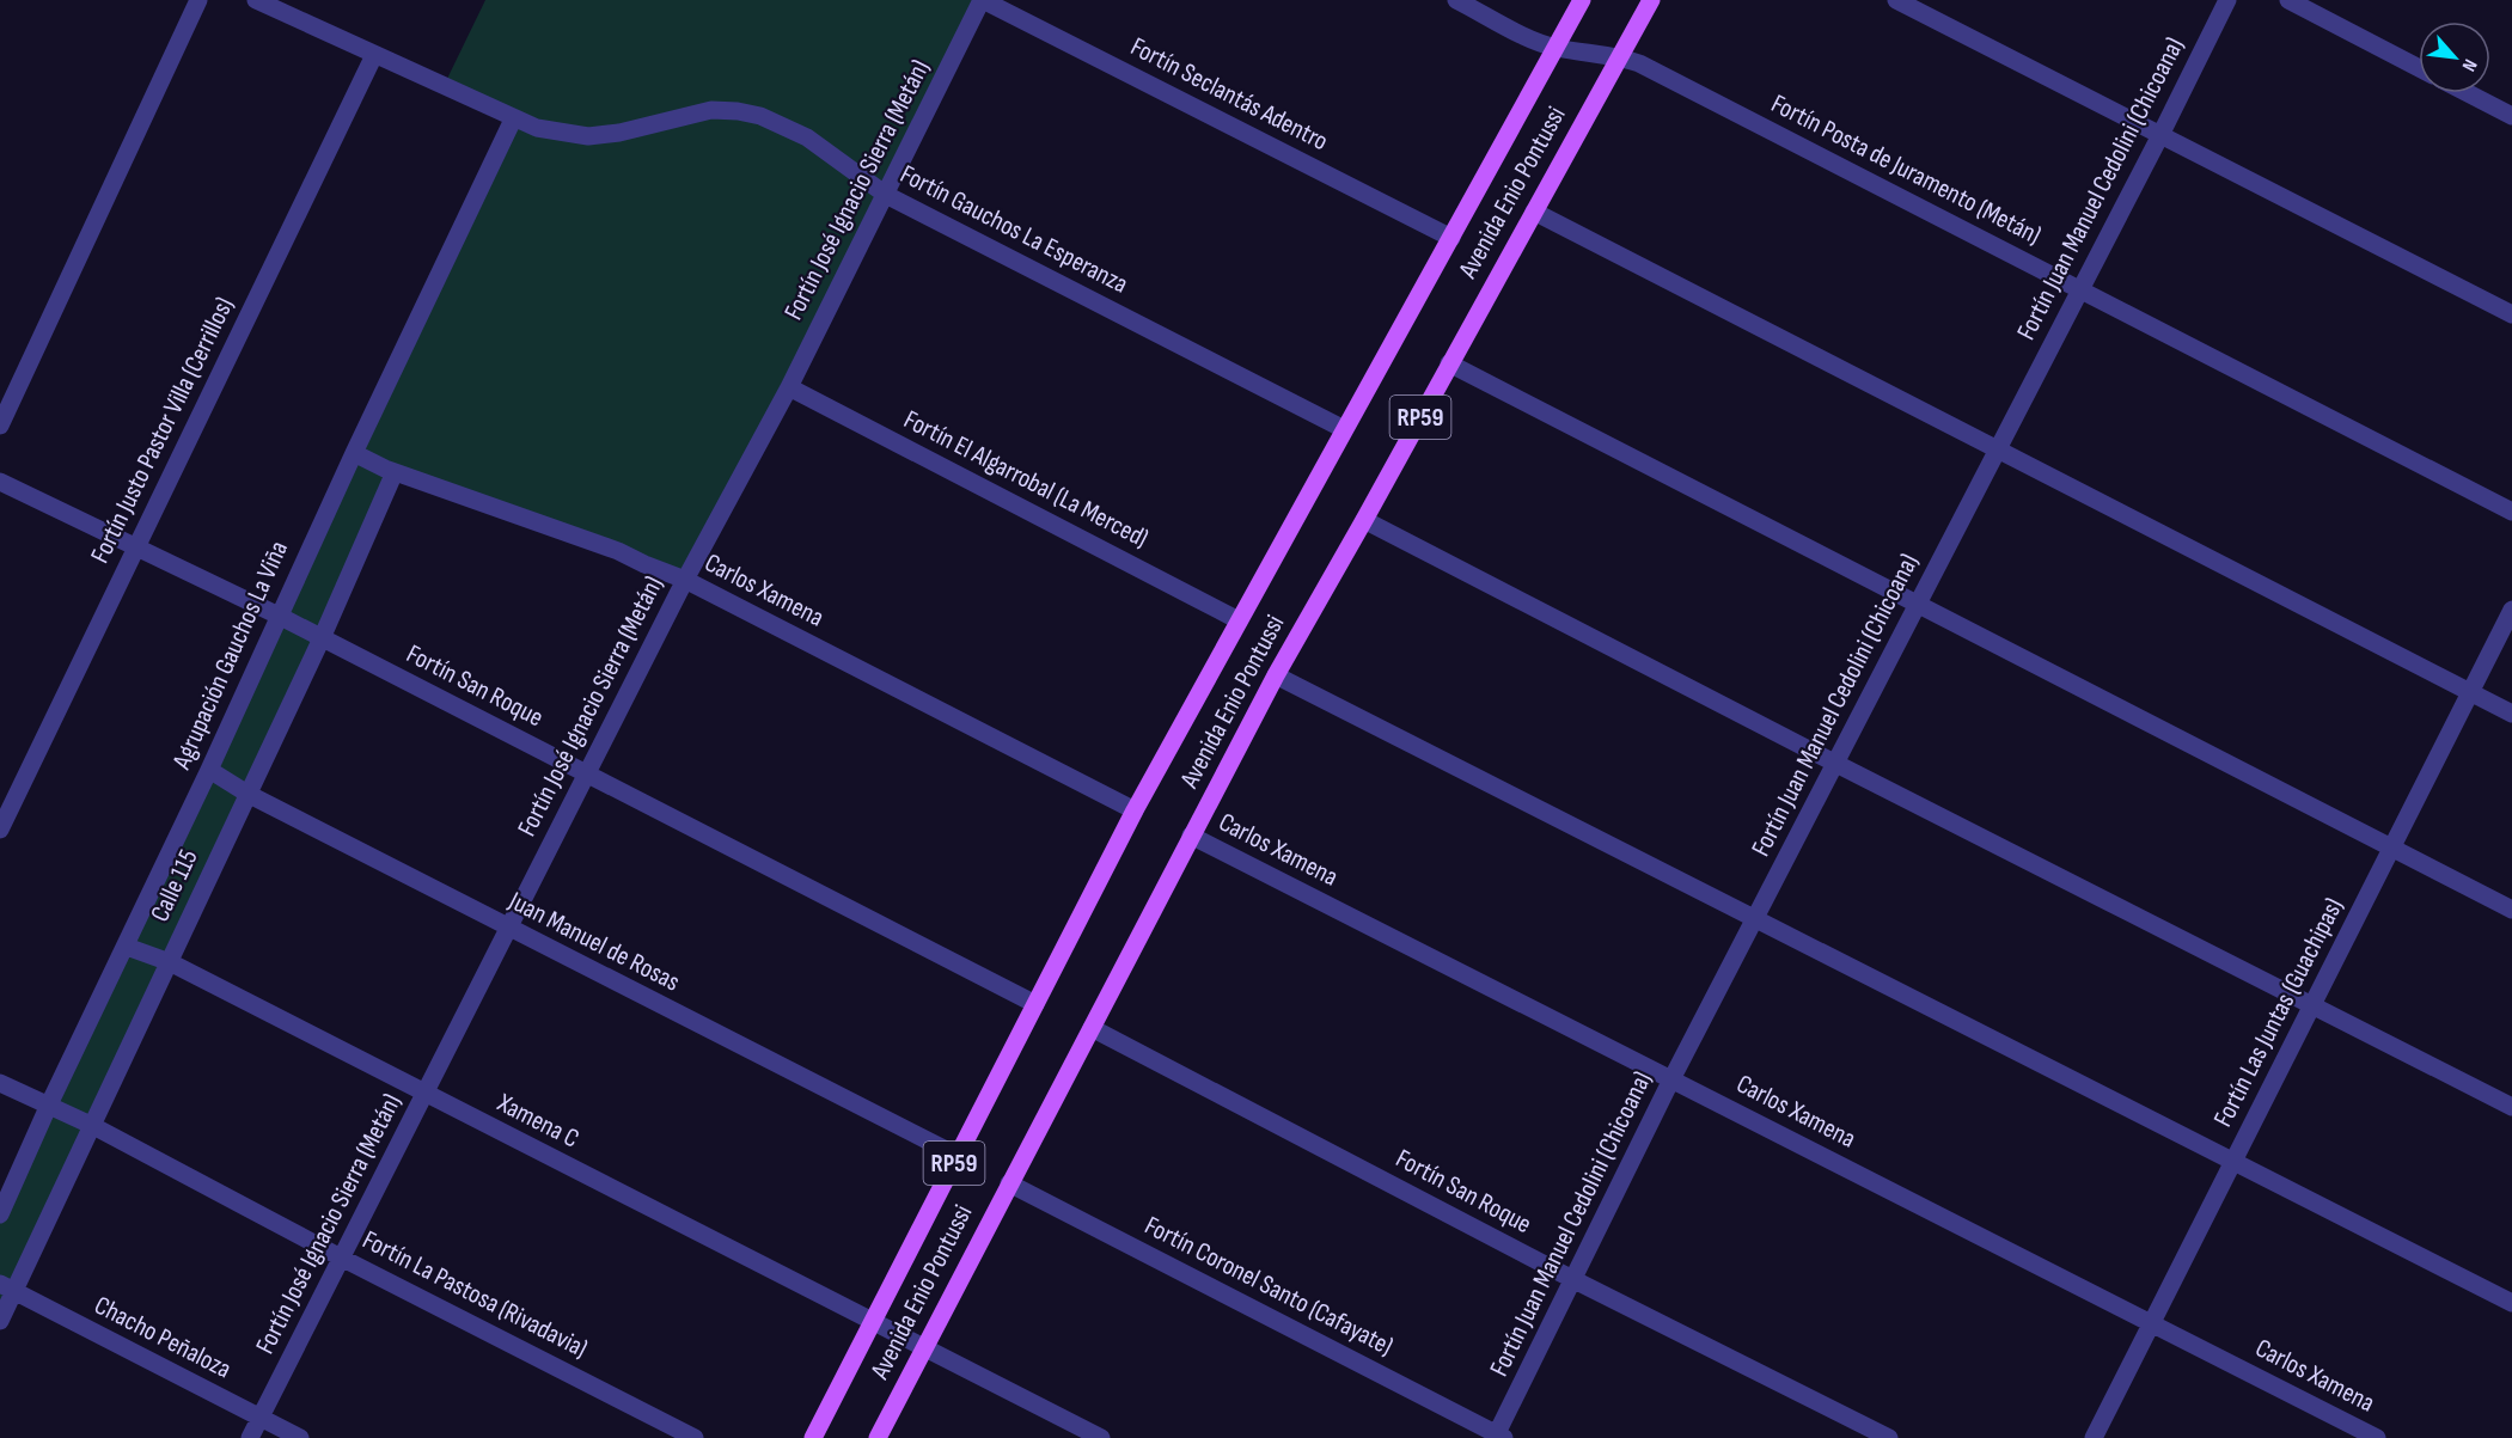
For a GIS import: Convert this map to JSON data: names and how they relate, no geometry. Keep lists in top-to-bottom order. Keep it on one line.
{"streets":{"main road":["Avenida Enio Pontussi","RP59"],"street":["Fortín Seclantás Adentro","Fortín Posta de Juramento (Metán)","Fortín Juan Manuel Cedolini (Chicoana)","Fortín José Ignacio Sierra (Metán)","Fortín Gauchos La Esperanza","Fortín Justo Pastor Villa (Cerrillos)","Fortín El Algarrobal (La Merced)","Carlos Xamena","Agrupación Gauchos La Viña","Fortín San Roque","Calle 115","Juan Manuel de Rosas","Fortín Las Juntas (Guachipas)","Xamena C","Fortín Coronel Santo (Cafayate)","Fortín La Pastosa (Rivadavia)","Chacho Peñaloza"]},"crossings":[["Fortín Seclantás Adentro","Fortín José Ignacio Sierra (Metán)"],["Fortín Seclantás Adentro","Avenida Enio Pontussi"],["Fortín Posta de Juramento (Metán)","Fortín Juan Manuel Cedolini (Chicoana)"],["Fortín Posta de Juramento (Metán)","Avenida Enio Pontussi"],["Fortín Juan Manuel Cedolini (Chicoana)","Carlos Xamena"],["Fortín Juan Manuel Cedolini (Chicoana)","Fortín San Roque"],["Fortín Juan Manuel Cedolini (Chicoana)","Fortín Coronel Santo (Cafayate)"],["Fortín José Ignacio Sierra (Metán)","Fortín Gauchos La Esperanza"],["Fortín José Ignacio Sierra (Metán)","Fortín El Algarrobal (La Merced)"],["Fortín José Ignacio Sierra (Metán)","Carlos Xamena"],["Fortín José Ignacio Sierra (Metán)","Fortín San Roque"],["Fortín José Ignacio Sierra (Metán)","Juan Manuel de Rosas"],["Fortín José Ignacio Sierra (Metán)","Xamena C"],["Fortín José Ignacio Sierra (Metán)","Fortín La Pastosa (Rivadavia)"],["Fortín José Ignacio Sierra (Metán)","Chacho Peñaloza"],["Avenida Enio Pontussi","Fortín Gauchos La Esperanza"],["Avenida Enio Pontussi","Fortín El Algarrobal (La Merced)"],["Avenida Enio Pontussi","Carlos Xamena"],["Avenida Enio Pontussi","Fortín San Roque"],["Avenida Enio Pontussi","Juan Manuel de Rosas"],["Avenida Enio Pontussi","Xamena C"],["Avenida Enio Pontussi","Fortín Coronel Santo (Cafayate)"],["Fortín Gauchos La Esperanza","Fortín Justo Pastor Villa (Cerrillos)"],["Fortín Gauchos La Esperanza","Agrupación Gauchos La Viña"],["Fortín Justo Pastor Villa (Cerrillos)","Fortín San Roque"],["Carlos Xamena","Agrupación Gauchos La Viña"],["Carlos Xamena","Calle 115"],["Carlos Xamena","Fortín Las Juntas (Guachipas)"],["Agrupación Gauchos La Viña","Fortín San Roque"],["Agrupación Gauchos La Viña","Juan Manuel de Rosas"],["Agrupación Gauchos La Viña","Xamena C"],["Agrupación Gauchos La Viña","Fortín La Pastosa (Rivadavia)"],["Fortín San Roque","Calle 115"],["Calle 115","Juan Manuel de Rosas"],["Calle 115","Xamena C"],["Calle 115","Fortín La Pastosa (Rivadavia)"],["Calle 115","Chacho Peñaloza"]],"north":"bottom right"}
